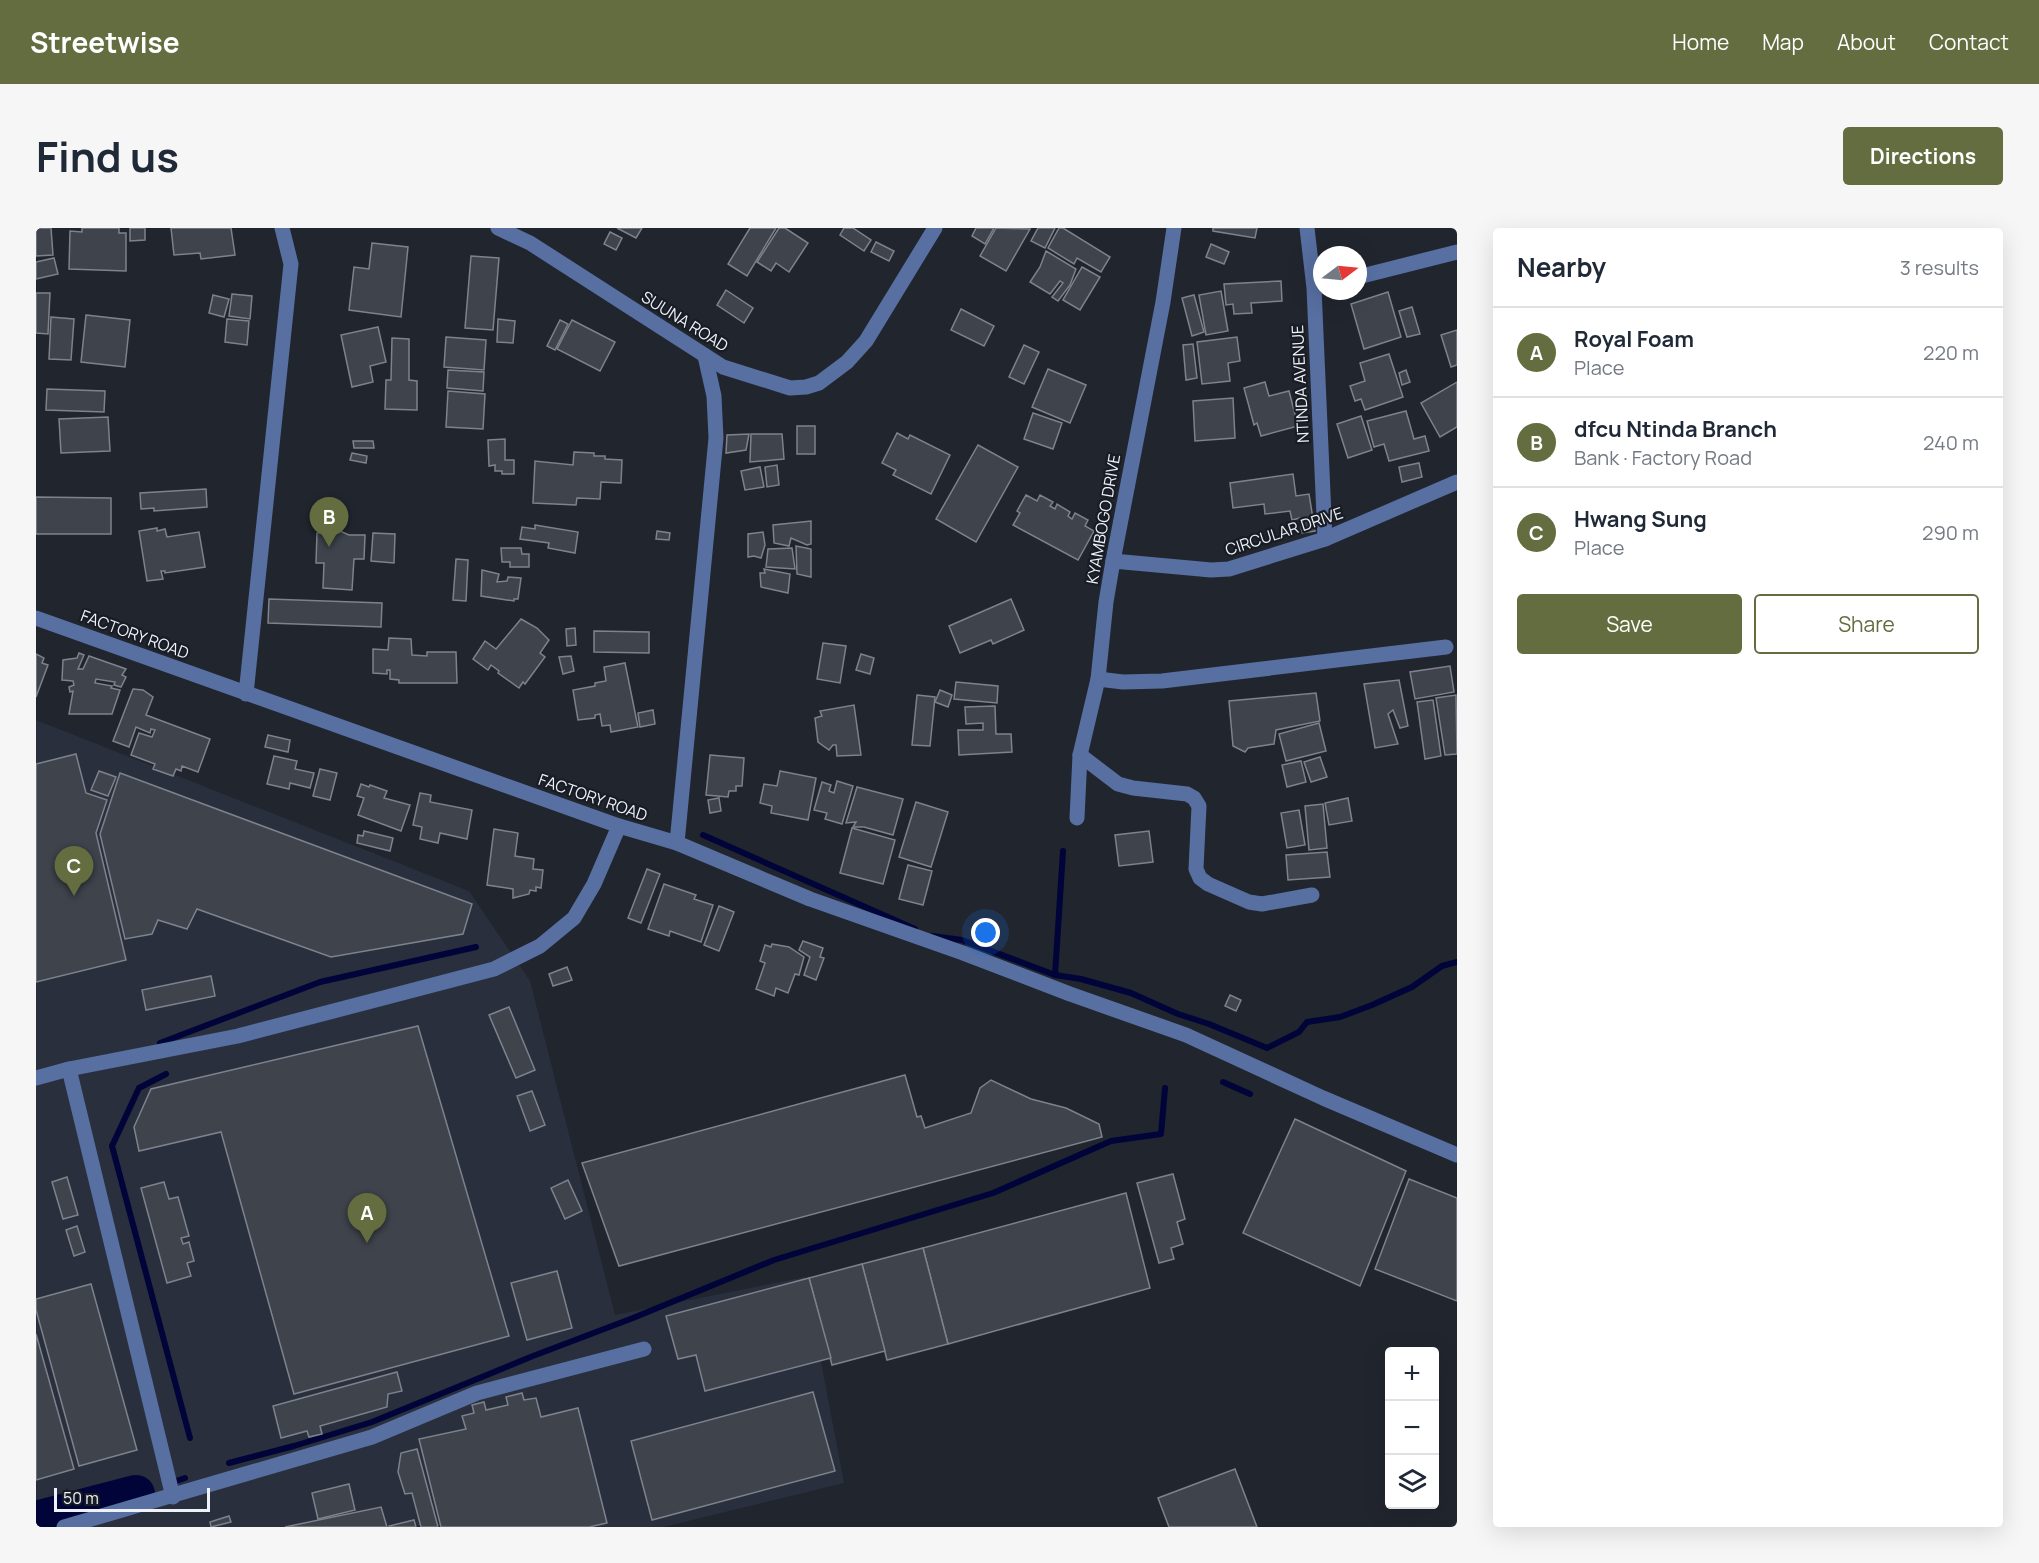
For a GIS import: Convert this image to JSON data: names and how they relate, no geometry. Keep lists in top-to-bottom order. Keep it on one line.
{"streets":{"street":["SUUNA ROAD","NTINDA AVENUE","KYAMBOGO DRIVE","CIRCULAR DRIVE","FACTORY ROAD"]},"crossings":[["NTINDA AVENUE","CIRCULAR DRIVE"],["KYAMBOGO DRIVE","CIRCULAR DRIVE"]],"scale_bar":"50 m","north":"right","page":{"header":"Streetwise","nav":["Home","Map","About","Contact"],"title":"Find us","buttons":["Directions",["Save","Share"]],"heading":["Nearby","3 results"],"list":[{"mark":"A","name":"Royal Foam","note":"Place","value":"220 m"},{"mark":"B","name":"dfcu Ntinda Branch","note":"Bank · Factory Road","value":"240 m"},{"mark":"C","name":"Hwang Sung","note":"Place","value":"290 m"}],"pins":["B","C","A"],"map_buttons":["+","−"],"scale":"50 m"}}
